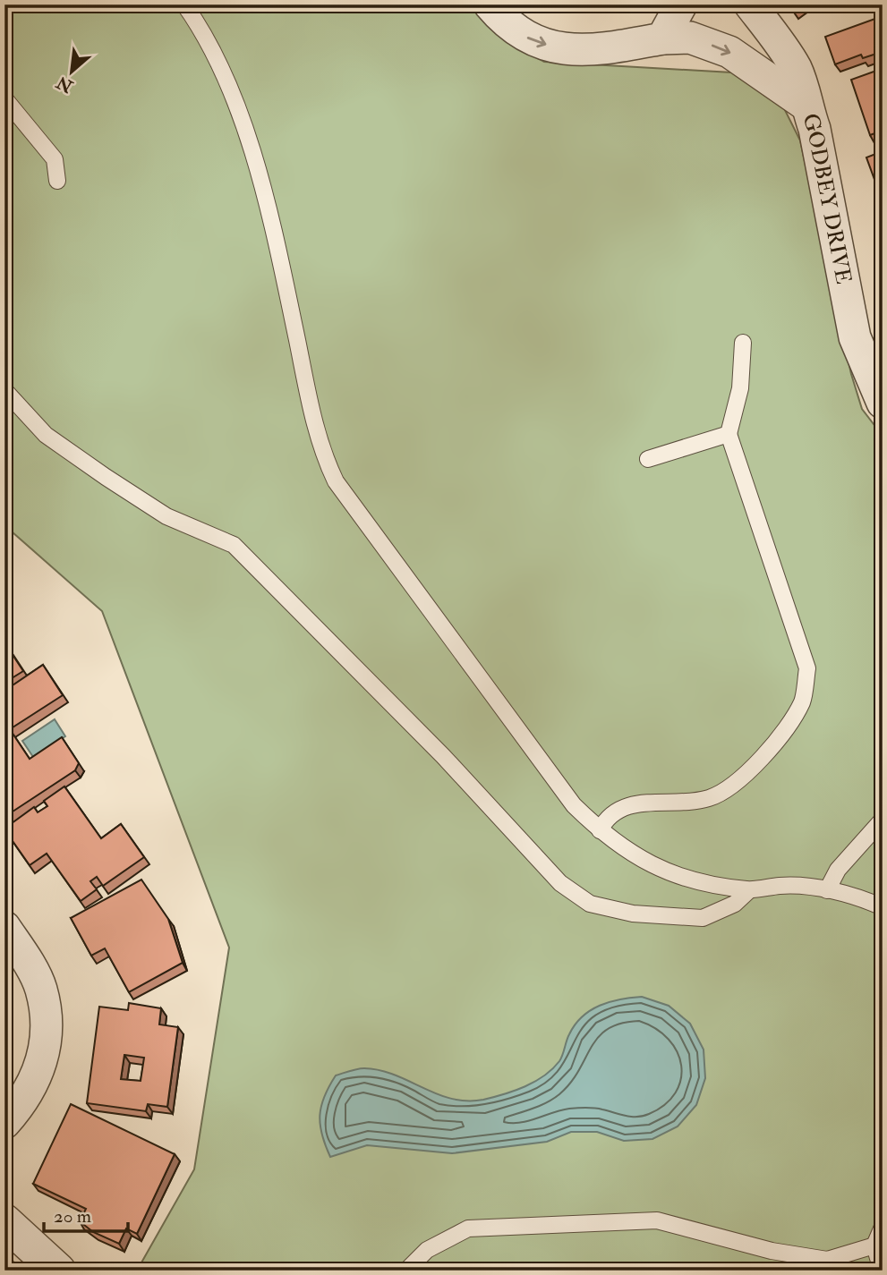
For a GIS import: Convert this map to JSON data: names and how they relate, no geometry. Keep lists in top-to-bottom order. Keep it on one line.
{"streets":{"street":["GODBEY DRIVE"]},"scale_bar":"20 m","north":"bottom left"}
